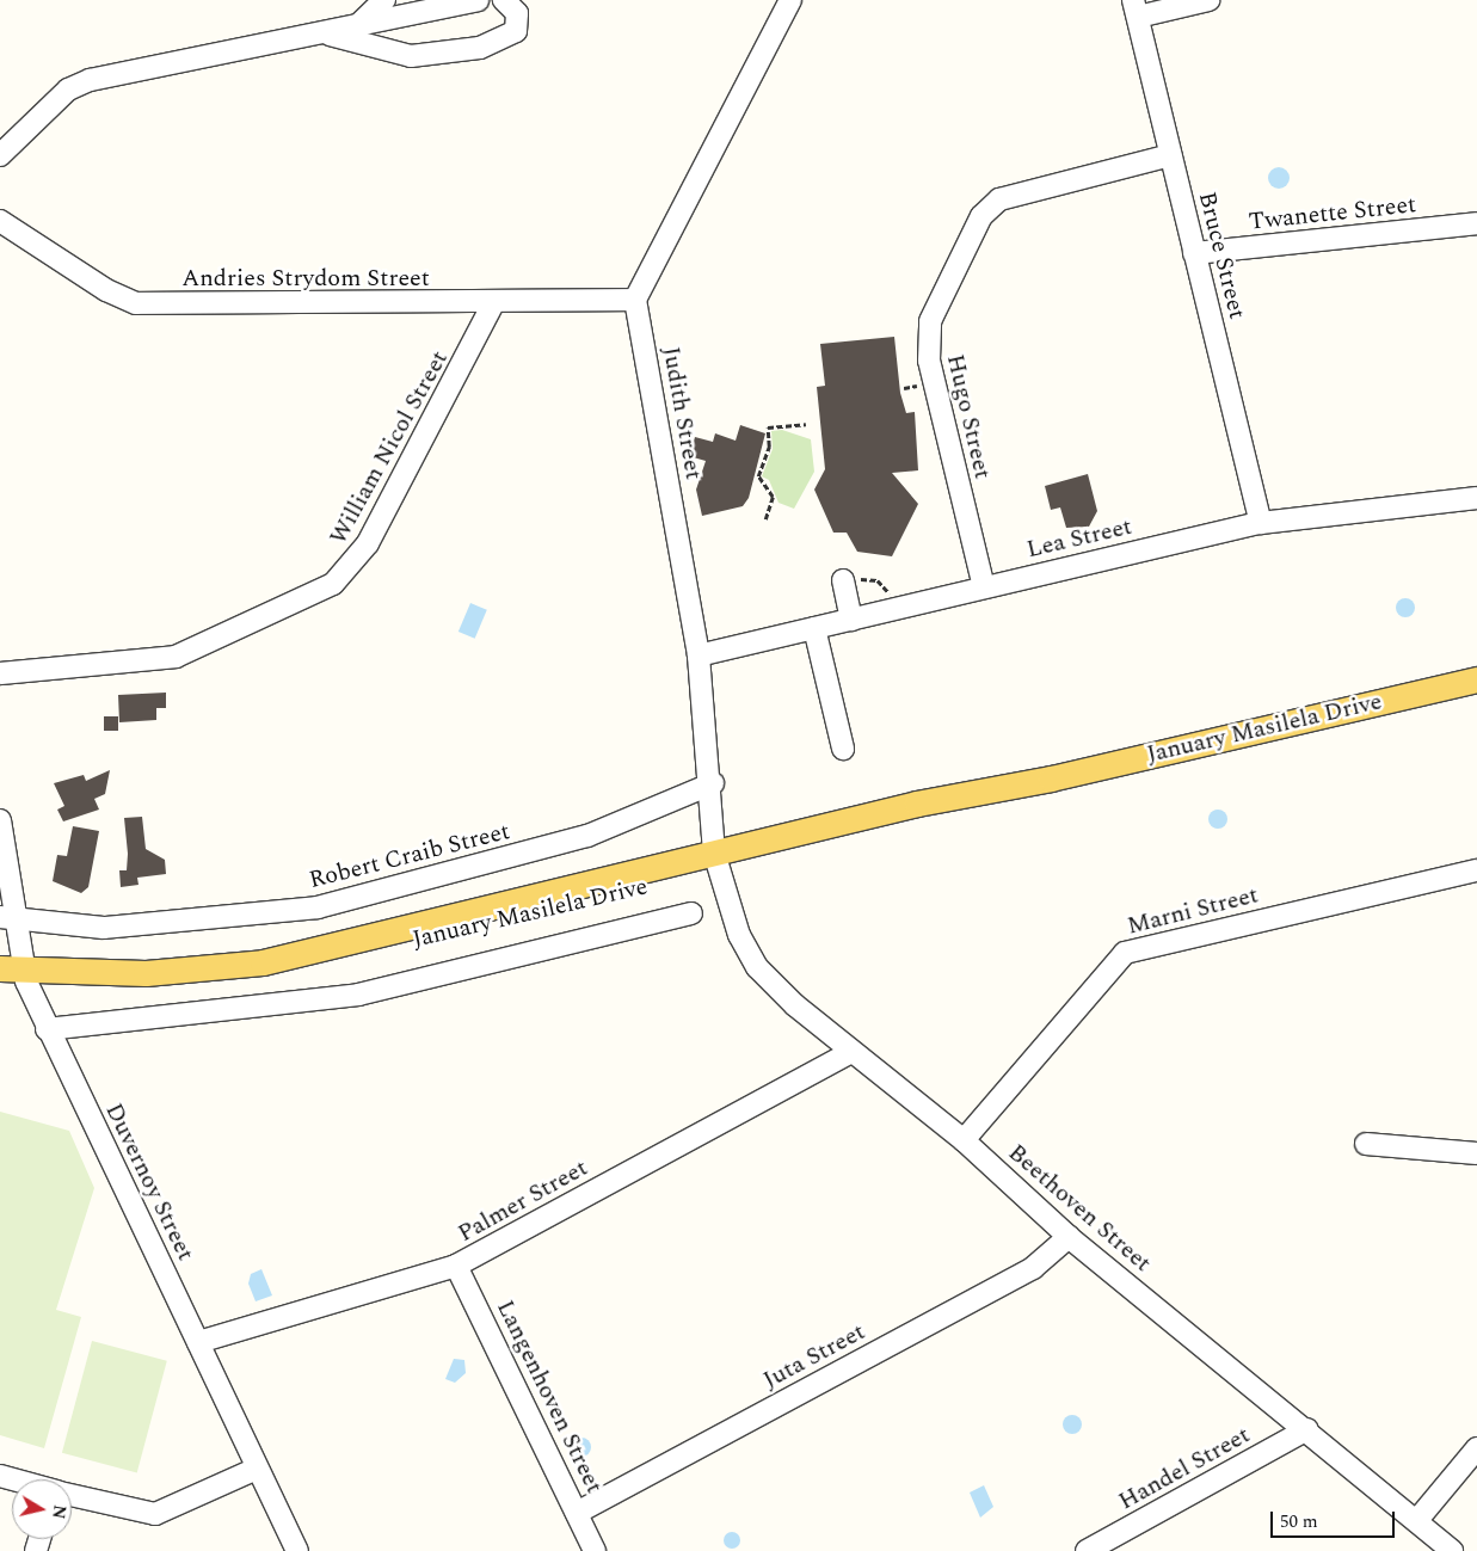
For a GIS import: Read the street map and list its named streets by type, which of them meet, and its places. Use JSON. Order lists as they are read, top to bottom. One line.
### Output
{"streets":{"main road":["January Masilela Drive"],"street":["Twanette Street","Bruce Street","Andries Strydom Street","Judith Street","Hugo Street","William Nicol Street","Lea Street","Robert Craib Street","Marni Street","Duvernoy Street","Palmer Street","Beethoven Street","Juta Street","Langenhoven Street","Handel Street"]},"crossings":[["Twanette Street","Bruce Street"],["Bruce Street","Hugo Street"],["Bruce Street","Lea Street"],["Andries Strydom Street","Judith Street"],["Andries Strydom Street","William Nicol Street"],["Judith Street","Lea Street"],["Judith Street","January Masilela Drive"],["Judith Street","Robert Craib Street"],["Judith Street","Beethoven Street"],["Hugo Street","Lea Street"],["January Masilela Drive","Duvernoy Street"],["January Masilela Drive","Beethoven Street"],["Robert Craib Street","Duvernoy Street"],["Marni Street","Beethoven Street"],["Duvernoy Street","Palmer Street"],["Palmer Street","Beethoven Street"],["Palmer Street","Langenhoven Street"],["Beethoven Street","Juta Street"],["Beethoven Street","Handel Street"],["Juta Street","Langenhoven Street"]],"scale_bar":"50 m","north":"right"}
